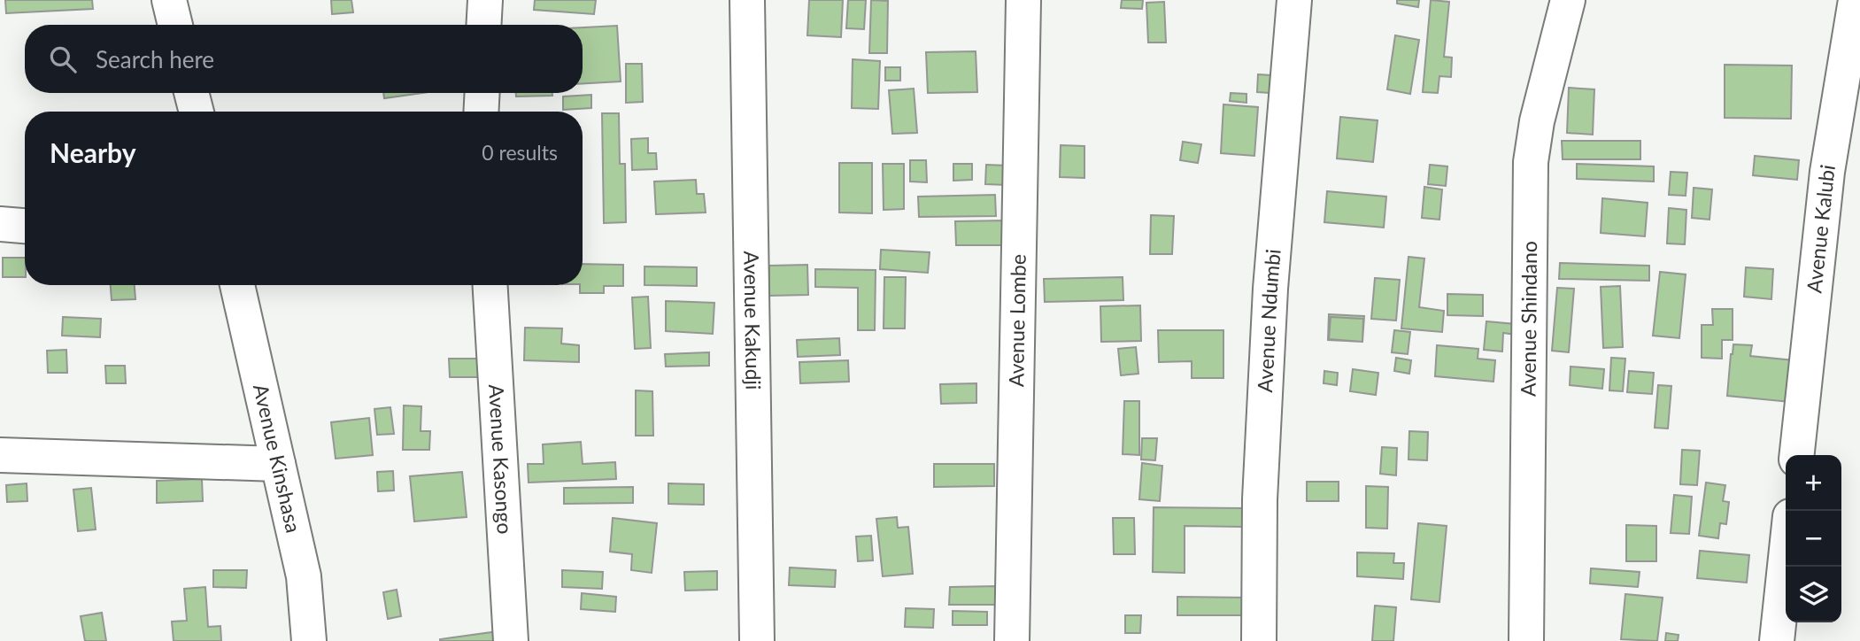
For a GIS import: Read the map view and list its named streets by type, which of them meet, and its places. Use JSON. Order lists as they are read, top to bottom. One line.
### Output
{"streets":{"street":["Avenue Kalubi","Avenue Shindano","Avenue Kakudji","Avenue Lombe","Avenue Ndumbi","Avenue Kinshasa","Avenue Kasongo"]},"page":{"search":"Search here","heading":["Nearby","0 results"],"map_buttons":["+","−"]}}
